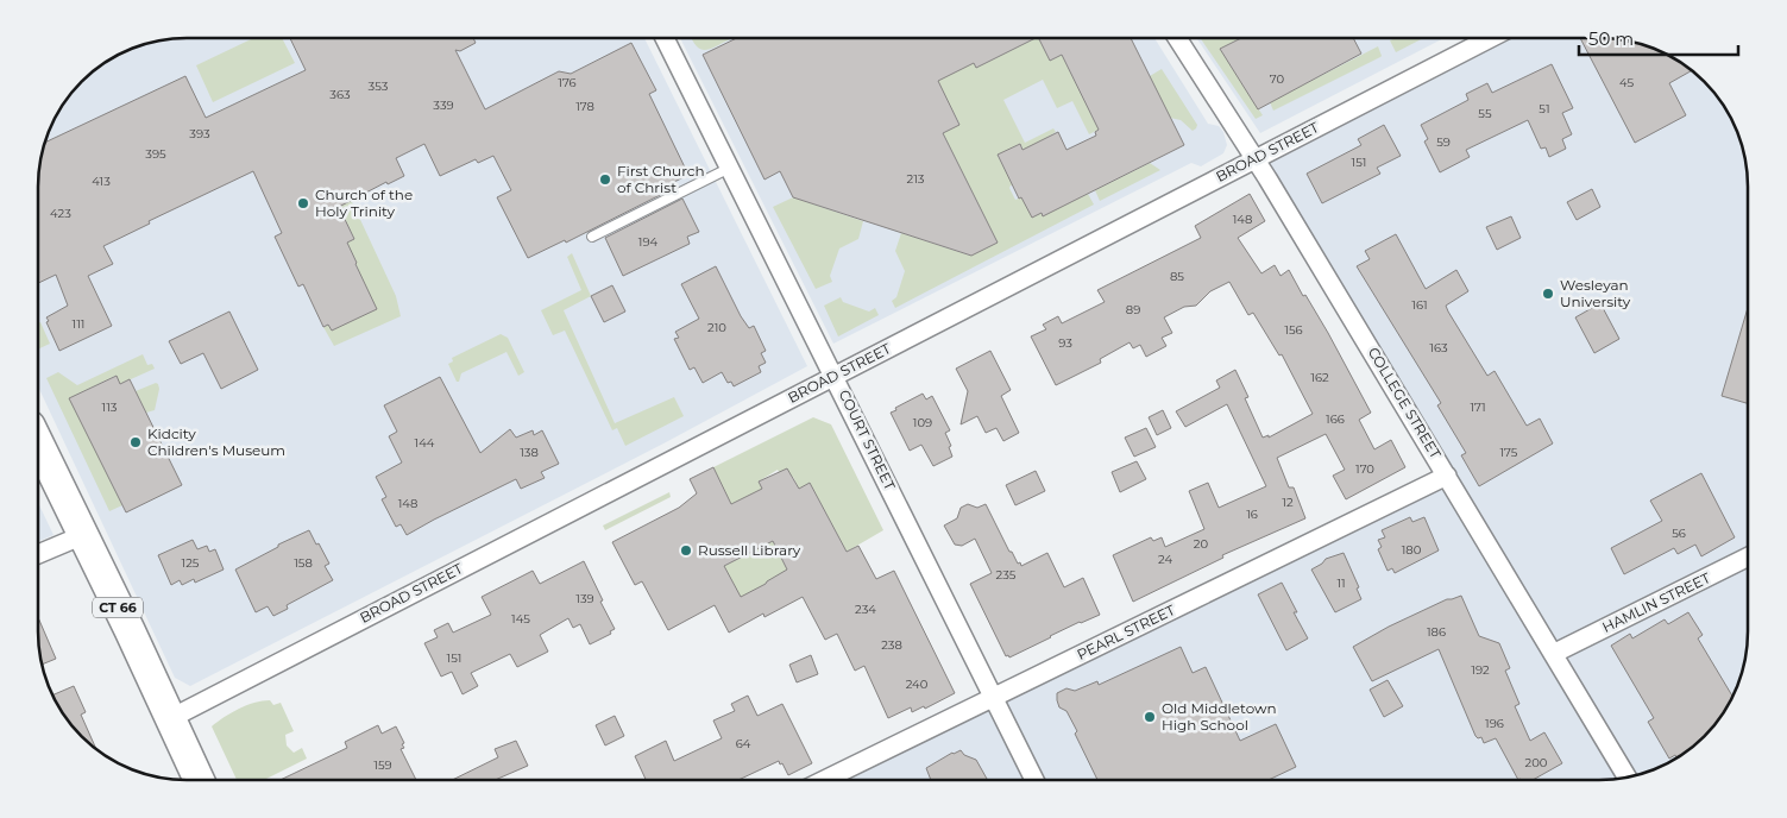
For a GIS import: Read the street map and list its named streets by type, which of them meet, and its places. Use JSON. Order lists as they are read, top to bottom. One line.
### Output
{"streets":{"highway":["CT 66"],"street":["BROAD STREET","COLLEGE STREET","COURT STREET","HAMLIN STREET","PEARL STREET"]},"crossings":[["BROAD STREET","COLLEGE STREET"],["BROAD STREET","COURT STREET"],["BROAD STREET","CT 66"],["COLLEGE STREET","HAMLIN STREET"],["COLLEGE STREET","PEARL STREET"],["COURT STREET","PEARL STREET"]],"places":["First Church of Christ","Church of the Holy Trinity","Wesleyan University","Kidcity Children's Museum","Russell Library","Old Middletown High School"],"house_numbers":["70","176","45","353","363","339","178","51","55","393","59","395","151","213","413","423","148","194","85","161","89","111","210","156","93","163","162","113","171","166","109","144","138","175","170","12","148","16","56","20","180","24","125","158","235","11","139","234","145","186","238","151","192","240","196","64","200","159"],"scale_bar":"50 m"}
